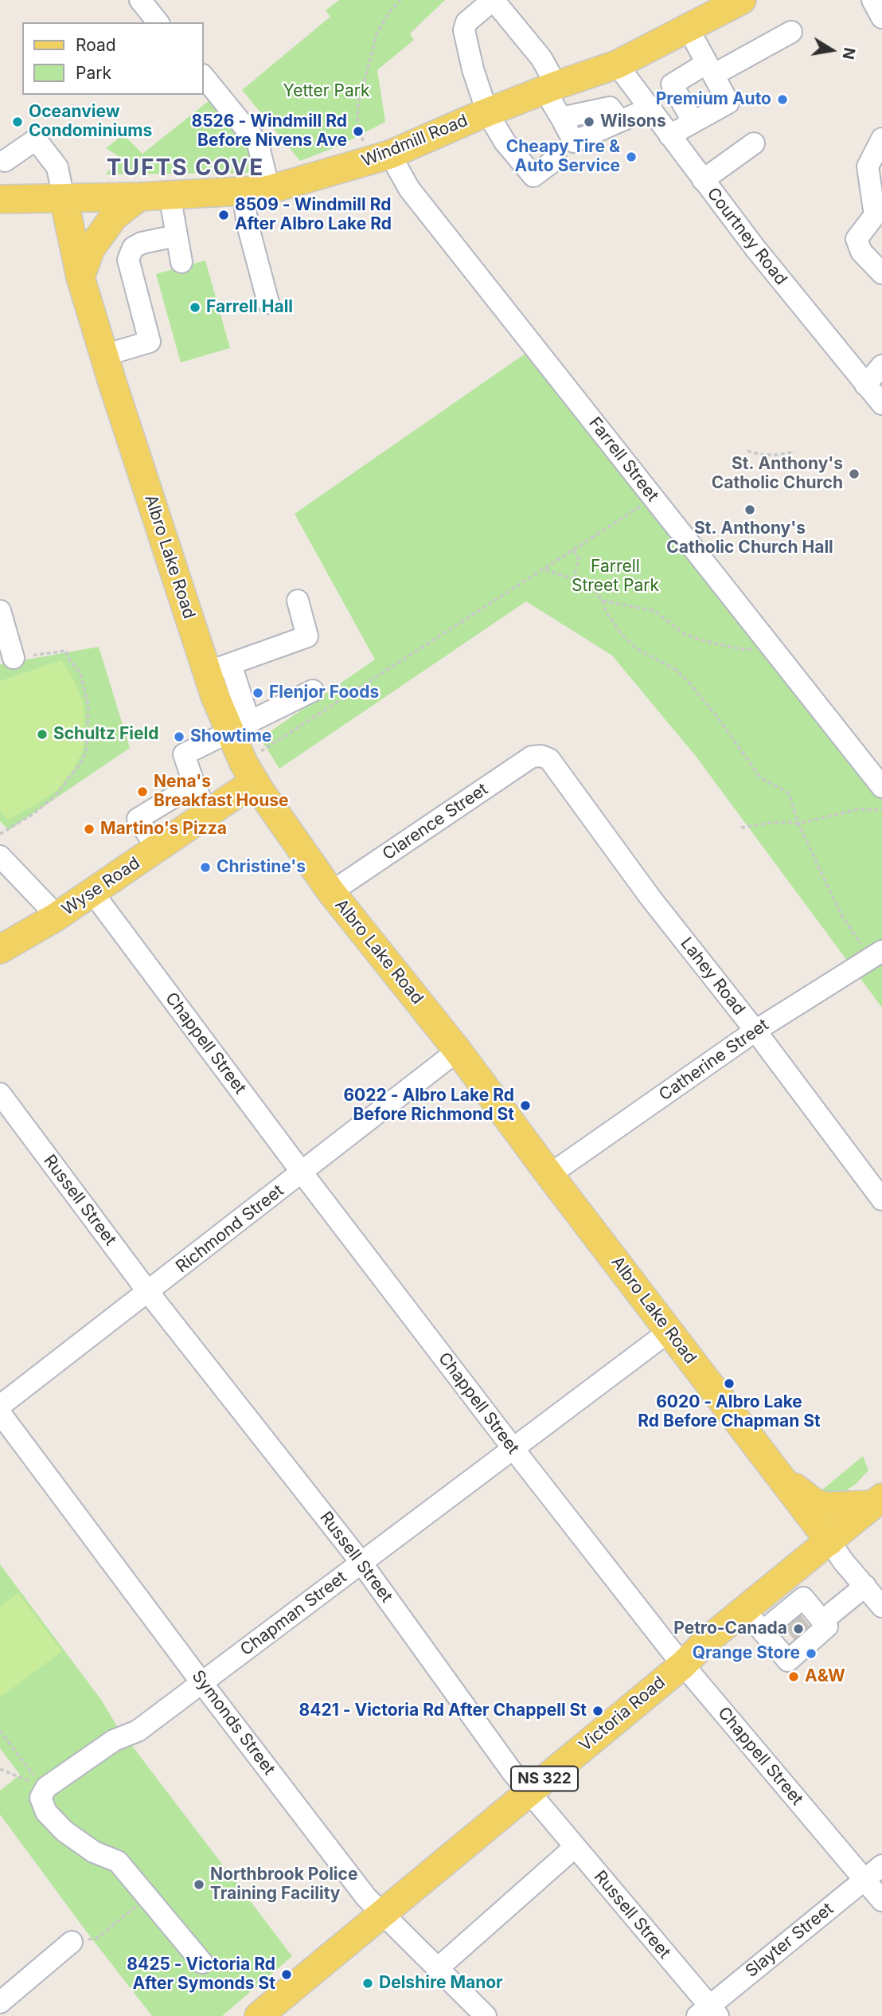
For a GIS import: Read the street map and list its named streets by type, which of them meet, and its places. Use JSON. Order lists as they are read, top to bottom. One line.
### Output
{"streets":{"main road":["Windmill Road","Albro Lake Road","Wyse Road","Victoria Road","NS 322"],"street":["Courtney Road","Farrell Street","Clarence Street","Lahey Road","Chappell Street","Catherine Street","Russell Street","Richmond Street","Chapman Street","Symonds Street","Slayter Street"]},"crossings":[["Windmill Road","Courtney Road"],["Windmill Road","Farrell Street"],["Windmill Road","Albro Lake Road"],["Albro Lake Road","Clarence Street"],["Albro Lake Road","Wyse Road"],["Albro Lake Road","Catherine Street"],["Albro Lake Road","Richmond Street"],["Albro Lake Road","Chapman Street"],["Albro Lake Road","Victoria Road"],["Clarence Street","Lahey Road"],["Wyse Road","Chappell Street"],["Lahey Road","Catherine Street"],["Chappell Street","Richmond Street"],["Chappell Street","Chapman Street"],["Chappell Street","Victoria Road"],["Chappell Street","Slayter Street"],["Russell Street","Richmond Street"],["Russell Street","Chapman Street"],["Russell Street","Victoria Road"],["Russell Street","Slayter Street"],["Chapman Street","Symonds Street"],["Victoria Road","Symonds Street"]],"districts":["TUFTS COVE"],"parks":["Yetter Park","Farrell Street Park"],"places":["Premium Auto","Oceanview Condominiums","Wilsons","8526 - Windmill Rd Before Nivens Ave","Cheapy Tire & Auto Service","8509 - Windmill Rd After Albro Lake Rd","Farrell Hall","St. Anthony's Catholic Church","St. Anthony's Catholic Church Hall","Flenjor Foods","Schultz Field","Showtime","Nena's Breakfast House","Martino's Pizza","Christine's","6022 - Albro Lake Rd Before Richmond St","6020 - Albro Lake Rd Before Chapman St","Petro-Canada","Qrange Store","A&W","8421 - Victoria Rd After Chappell St","Northbrook Police Training Facility","8425 - Victoria Rd After Symonds St","Delshire Manor"],"legend":["Road","Park"],"north":"right"}
